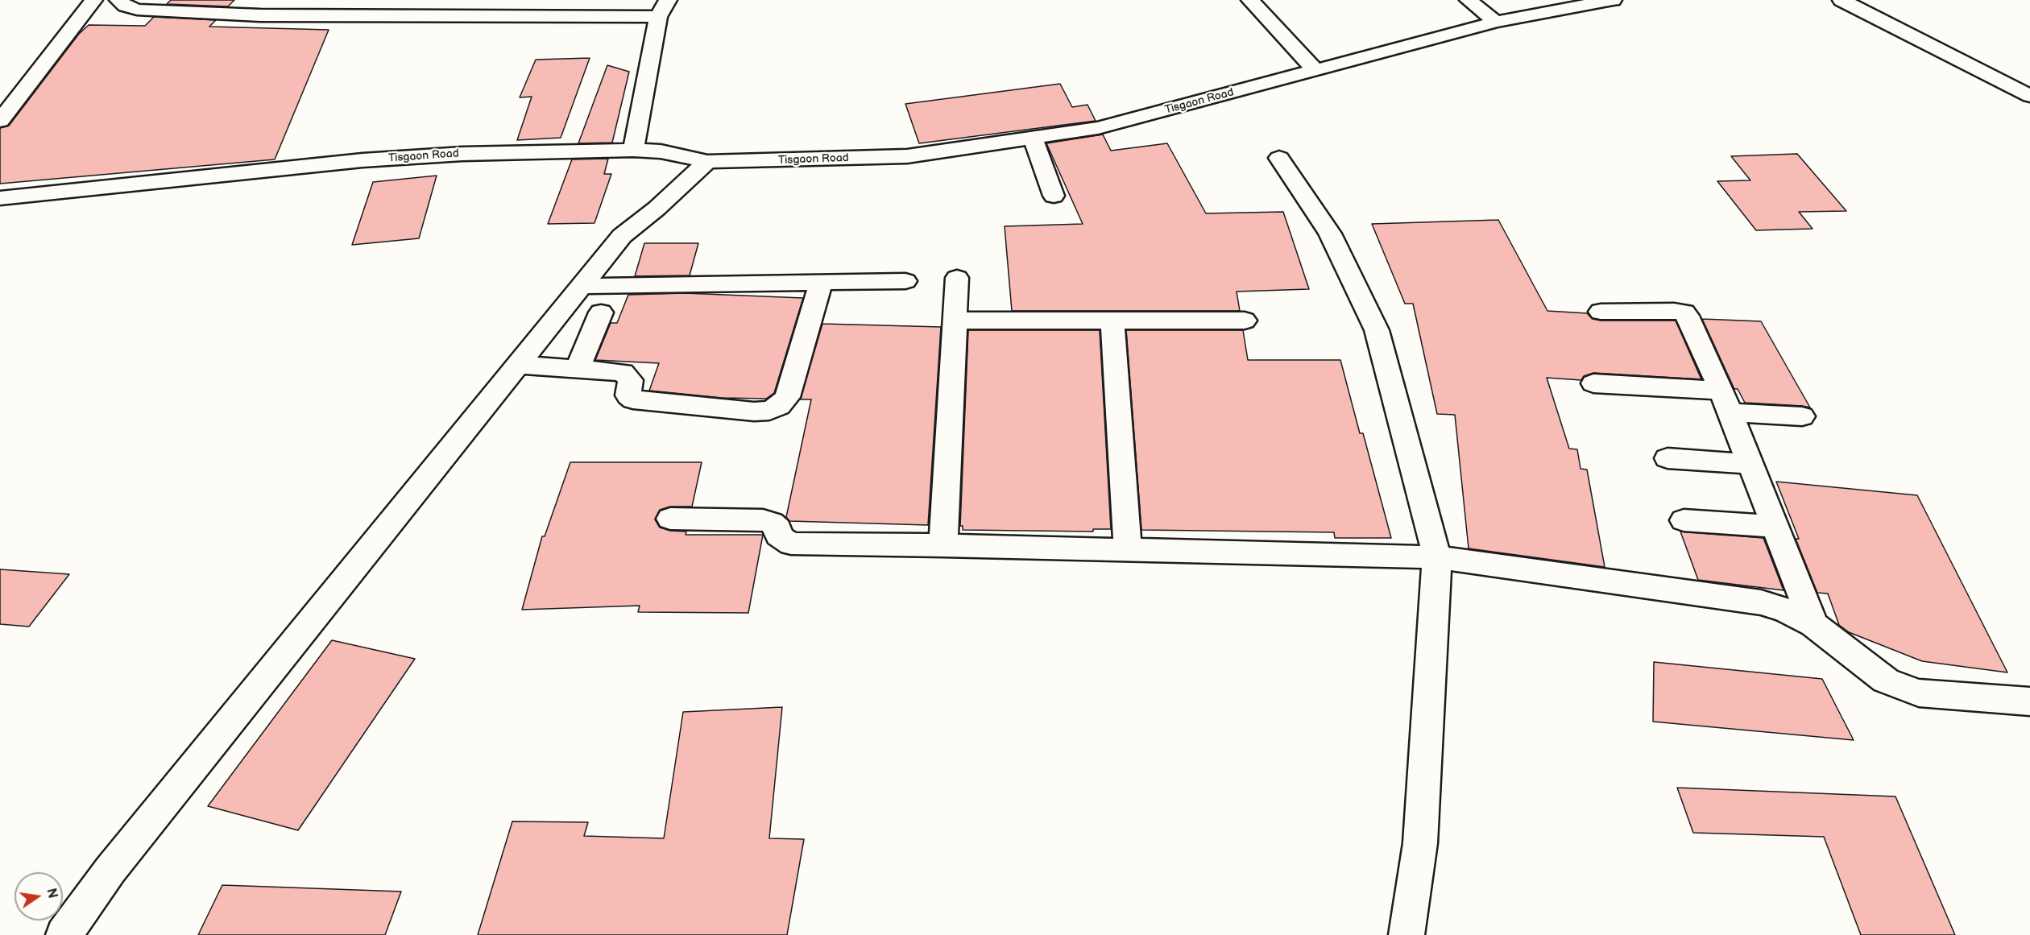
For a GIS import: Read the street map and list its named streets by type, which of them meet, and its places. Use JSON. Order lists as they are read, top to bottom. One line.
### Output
{"streets":{"street":["Tisgaon Road"]},"north":"right"}
